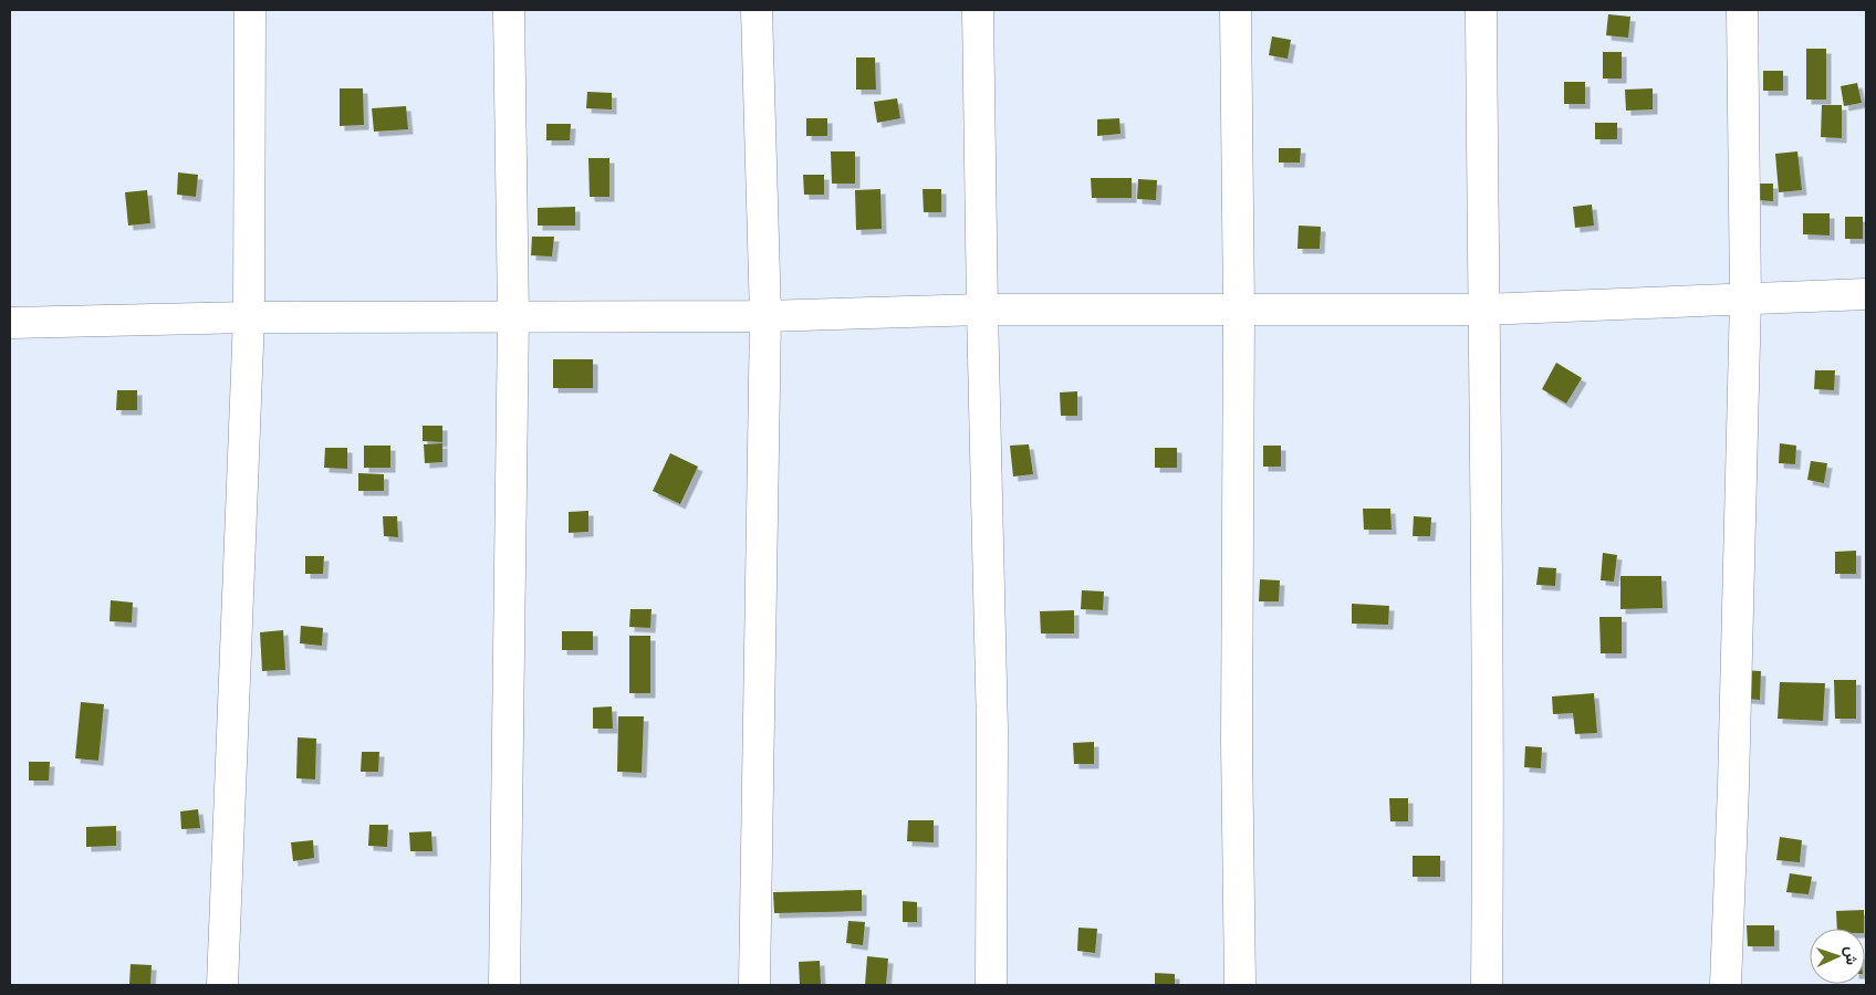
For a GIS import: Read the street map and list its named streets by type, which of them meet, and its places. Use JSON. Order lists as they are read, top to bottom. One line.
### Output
{"north":"right"}
